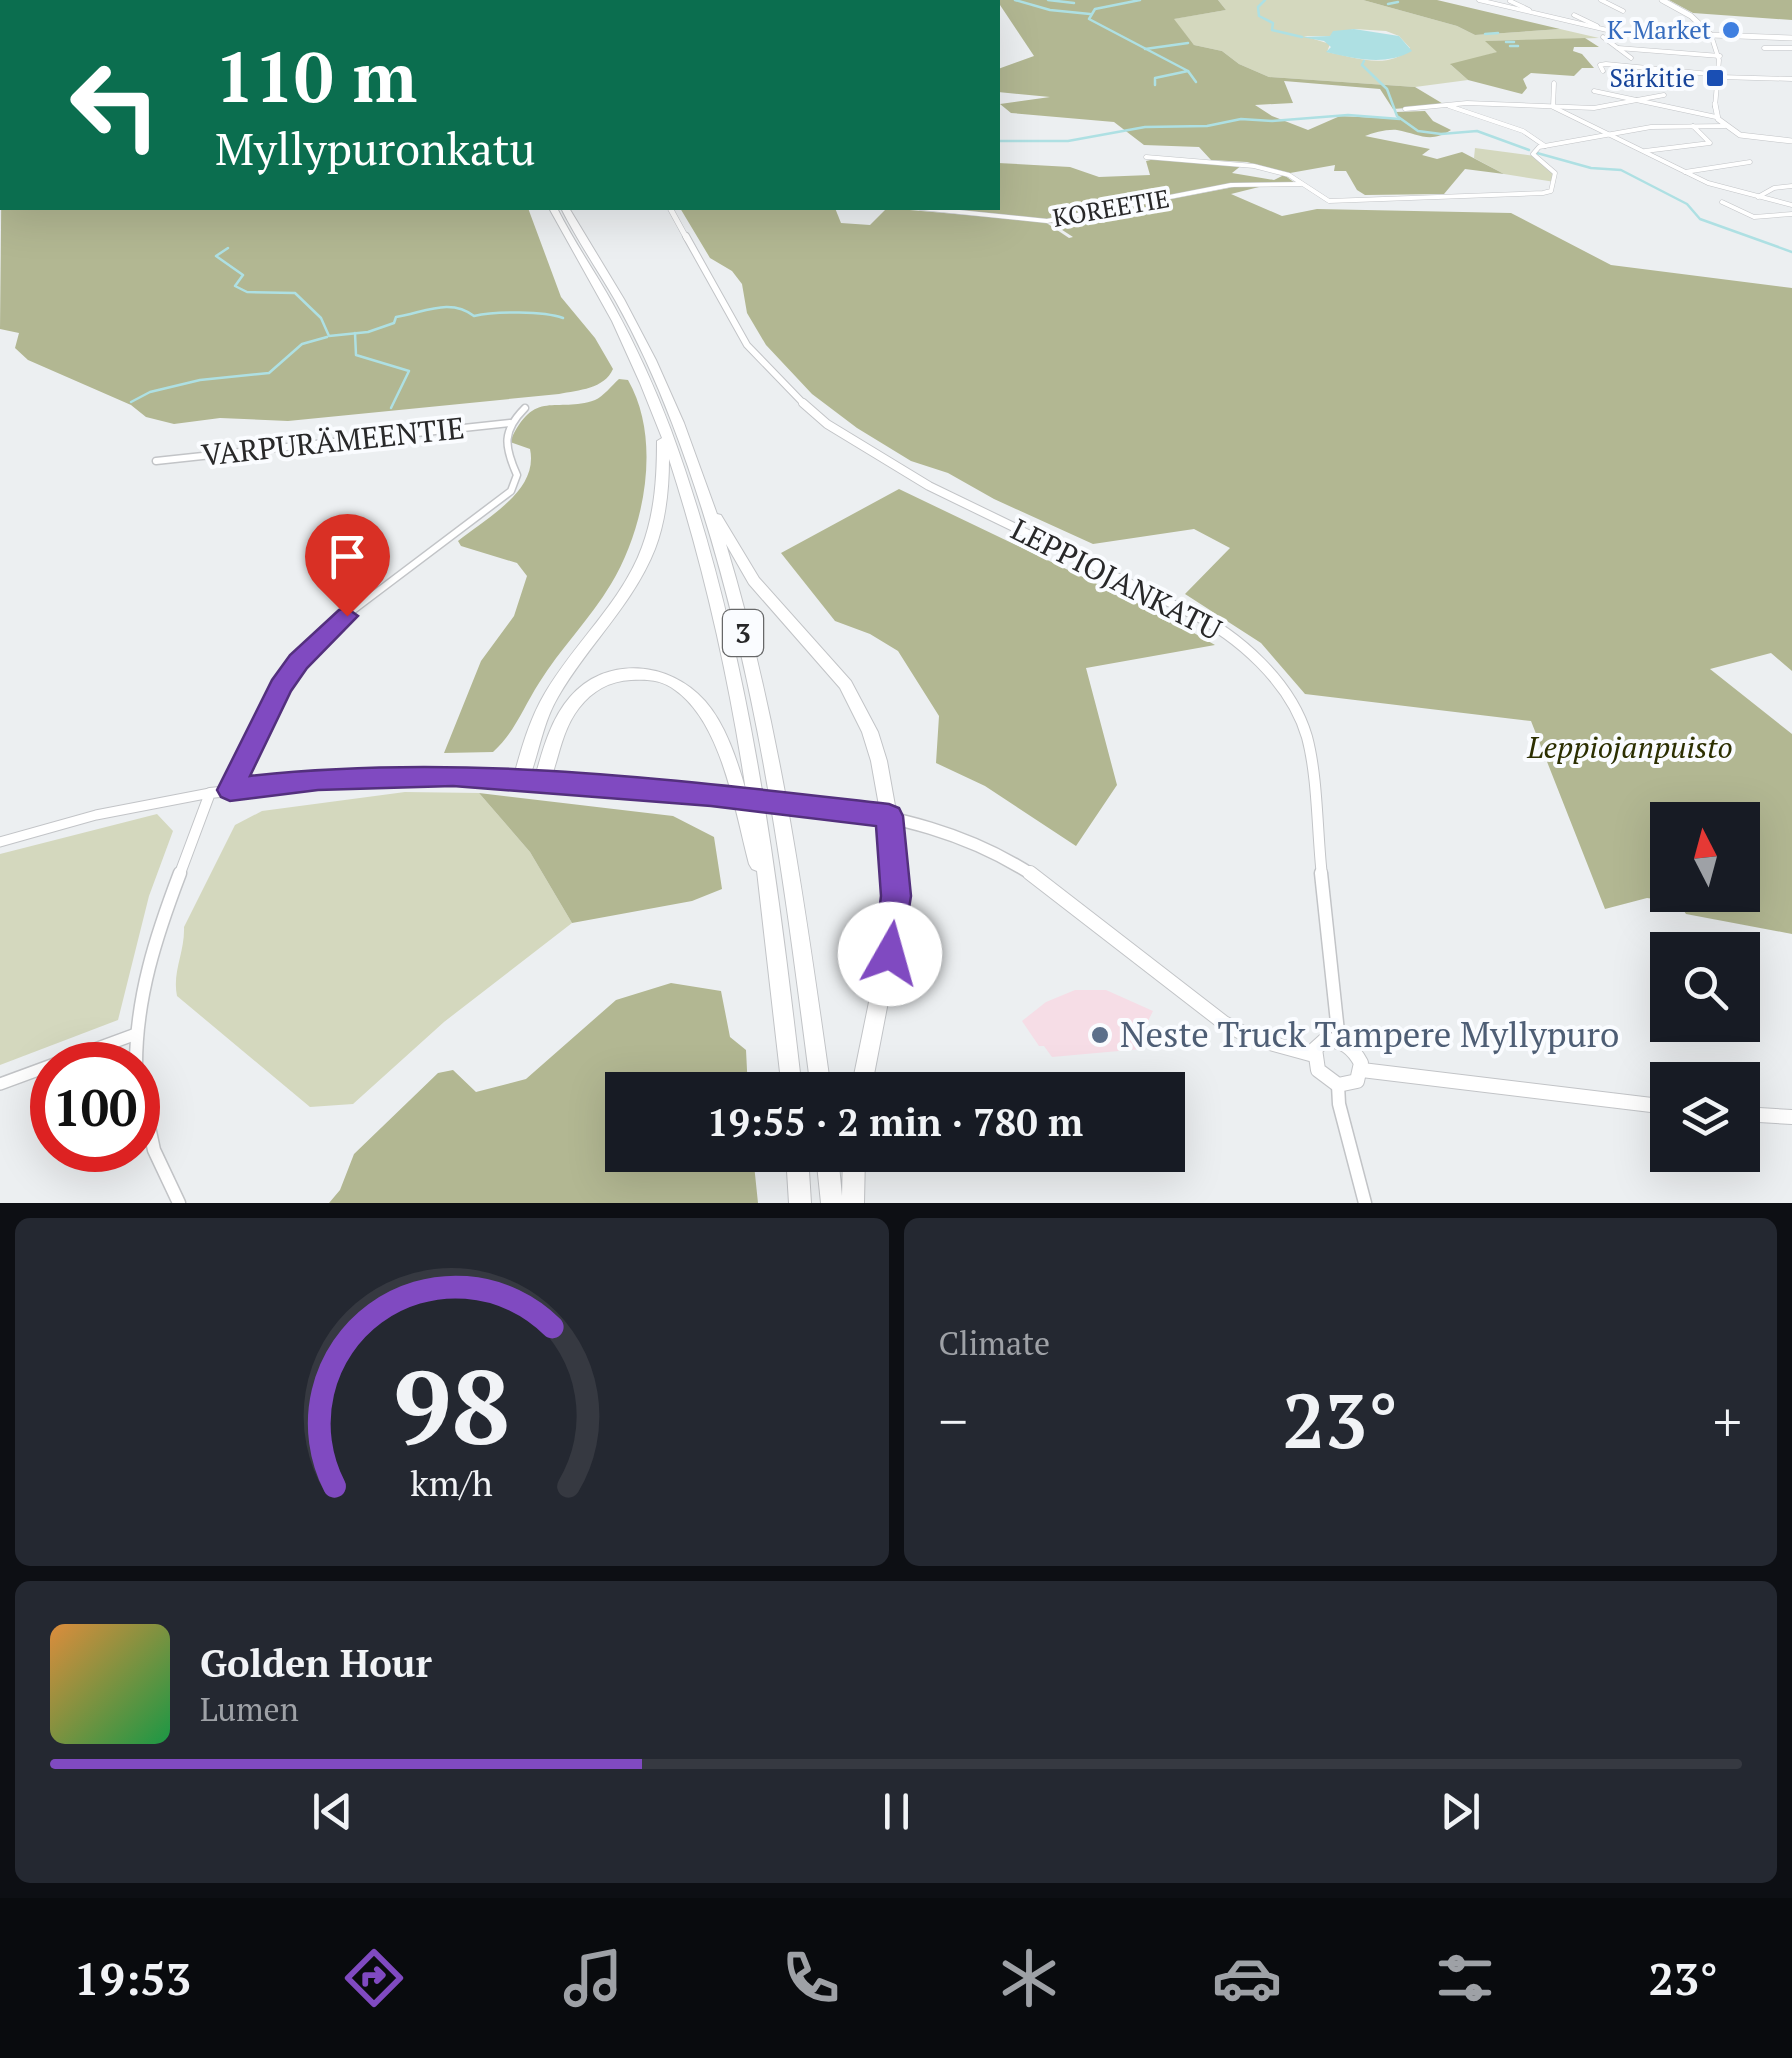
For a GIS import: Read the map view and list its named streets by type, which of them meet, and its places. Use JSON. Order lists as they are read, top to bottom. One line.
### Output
{"streets":{"highway":["3"],"street":["KOREETIE","VARPURÄMEENTIE","LEPPIOJANKATU"]},"parks":["Leppiojanpuisto"],"places":{"other":["K-Market","Neste Truck Tampere Myllypuro"],"transit":["Särkitie"]},"north":"top","page":{"turn":["110 m","Myllypuronkatu"],"limit":"100","trip":"19:55 · 2 min · 780 m","tile":"Climate","heat":["−","23°","+"],"song":["Golden Hour","Lumen"],"tabs":["19:53","23°"],"gauge":["98","km/h"]}}
